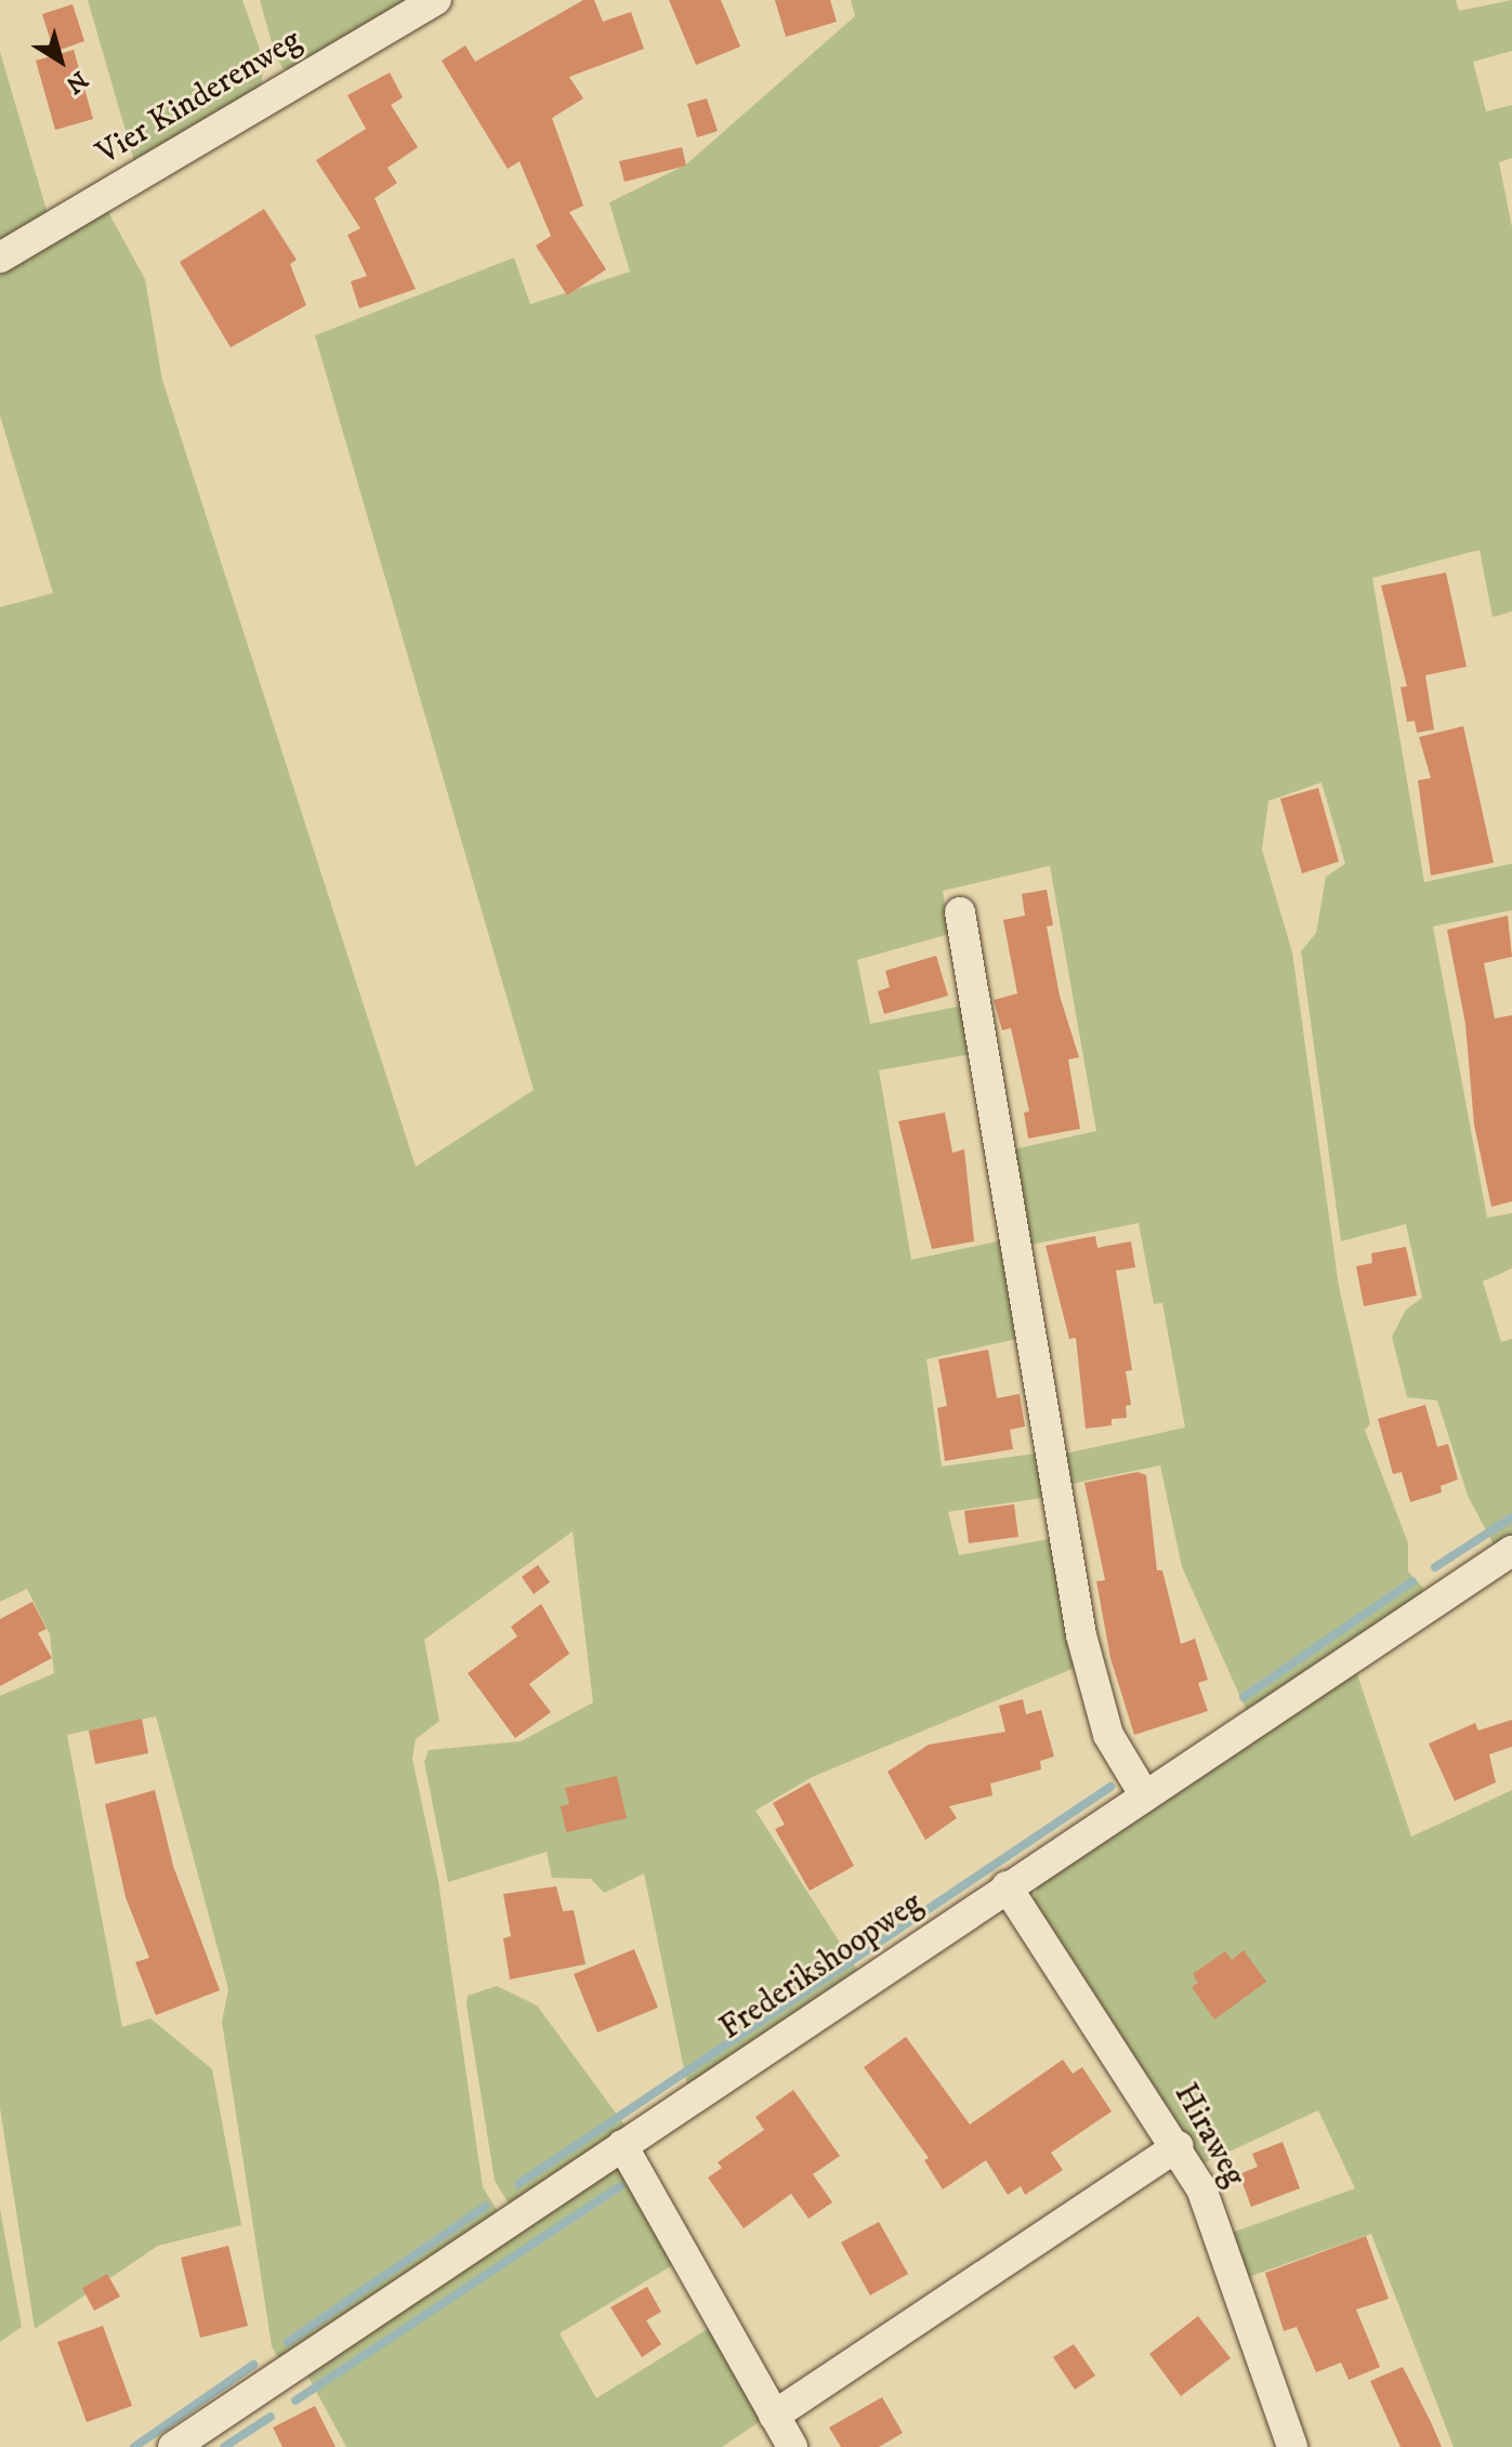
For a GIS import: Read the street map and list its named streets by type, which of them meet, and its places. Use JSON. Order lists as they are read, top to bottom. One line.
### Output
{"streets":{"street":["Vier Kinderenweg","Frederikshoopweg","Hiraweg"]},"crossings":[["Frederikshoopweg","Hiraweg"]],"north":"bottom right"}
